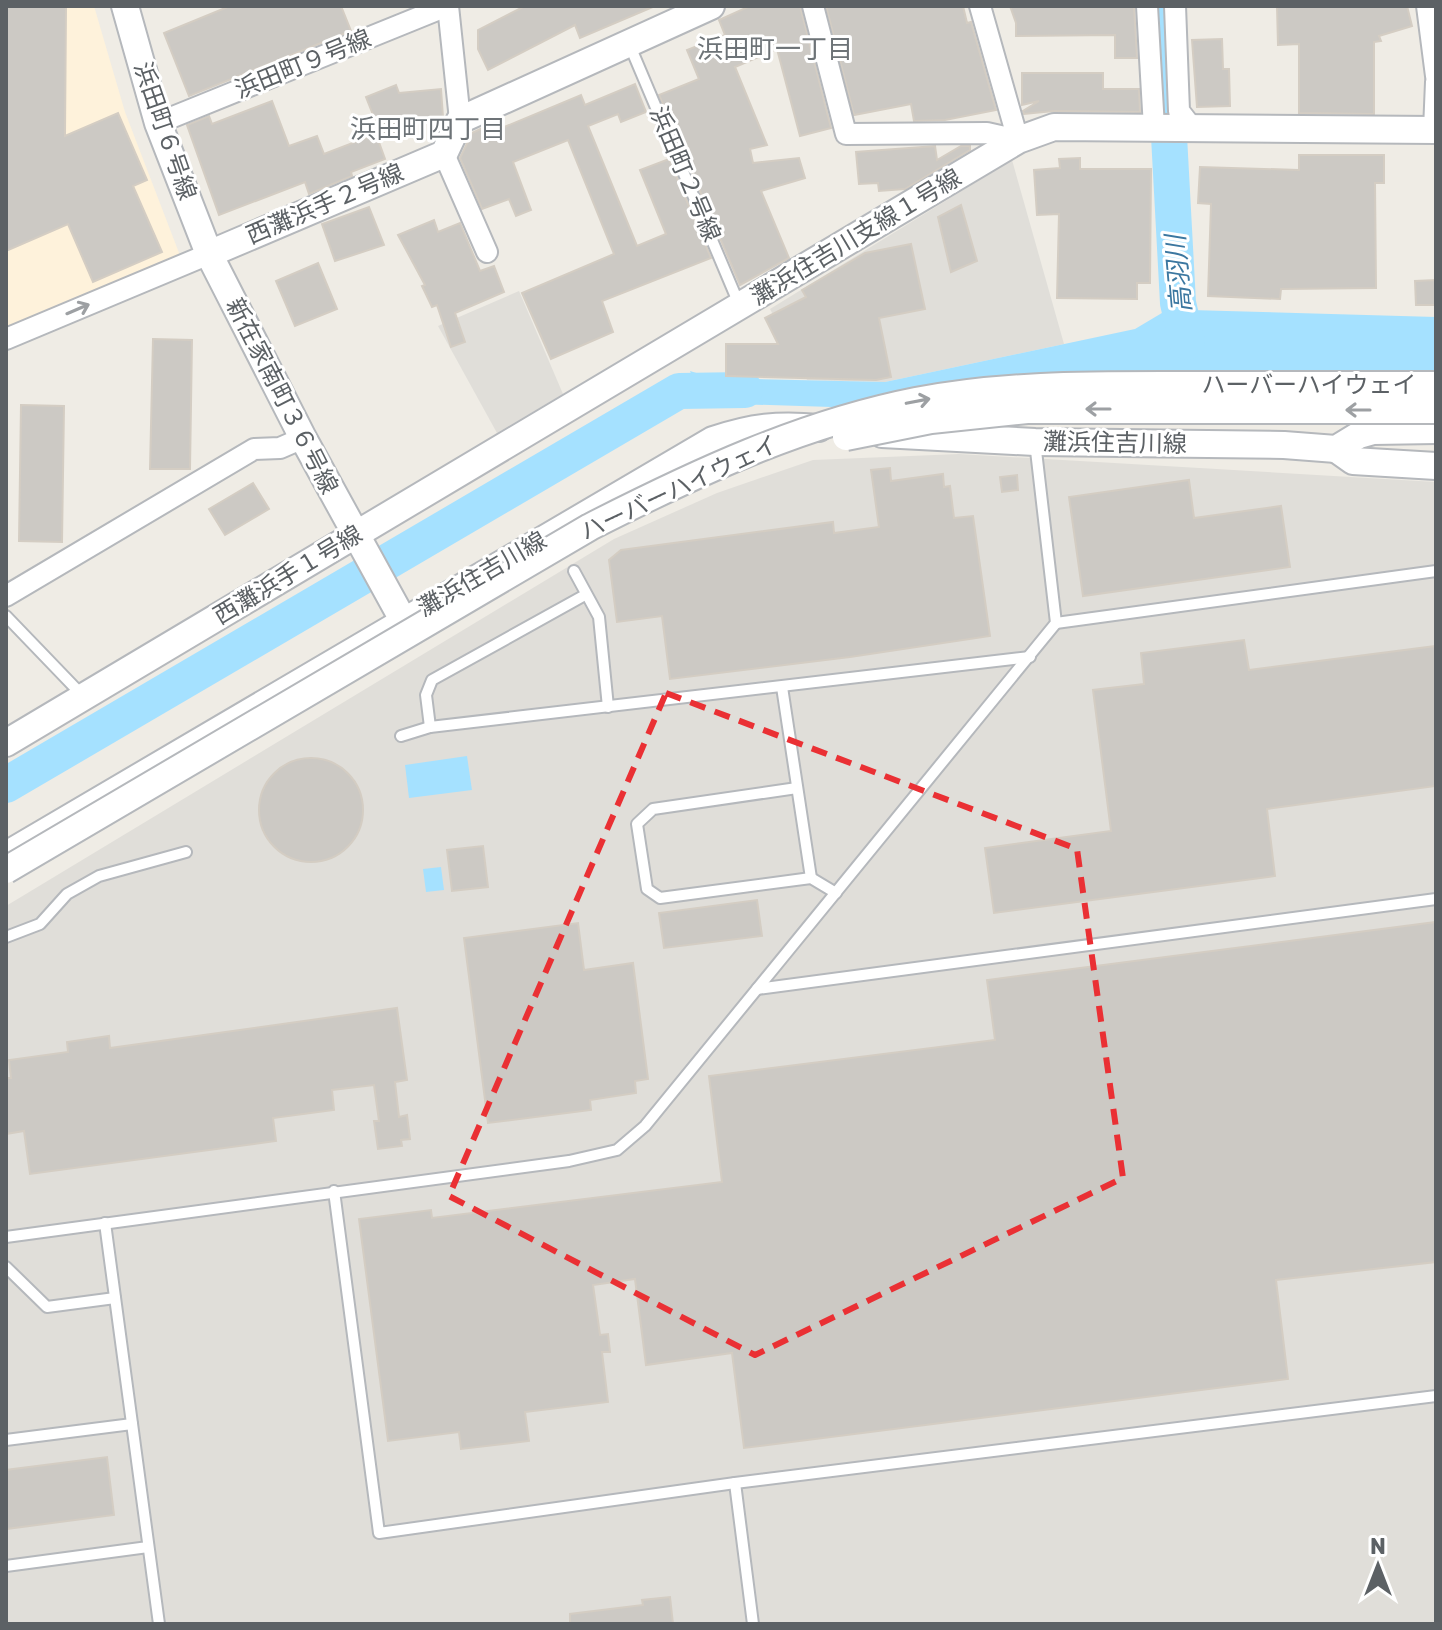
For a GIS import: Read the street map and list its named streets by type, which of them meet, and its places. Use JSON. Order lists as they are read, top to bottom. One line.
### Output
{"streets":{"street":["浜田町９号線","浜田町６号線","西灘浜手２号線","灘浜住吉川支線１号線","ハーバーハイウェイ","新在家南町３６号線","灘浜住吉川線","西灘浜手１号線"],"lane":["浜田町２号線"]},"crossings":[["浜田町９号線","浜田町６号線"],["浜田町６号線","西灘浜手２号線"],["浜田町６号線","新在家南町３６号線"],["浜田町２号線","灘浜住吉川支線１号線"],["西灘浜手２号線","新在家南町３６号線"],["灘浜住吉川支線１号線","西灘浜手１号線"],["新在家南町３６号線","灘浜住吉川線"],["新在家南町３６号線","西灘浜手１号線"]],"one_way":["西灘浜手２号線"],"districts":["浜田町一丁目","浜田町四丁目"],"water":["高羽川"],"north":"top"}
